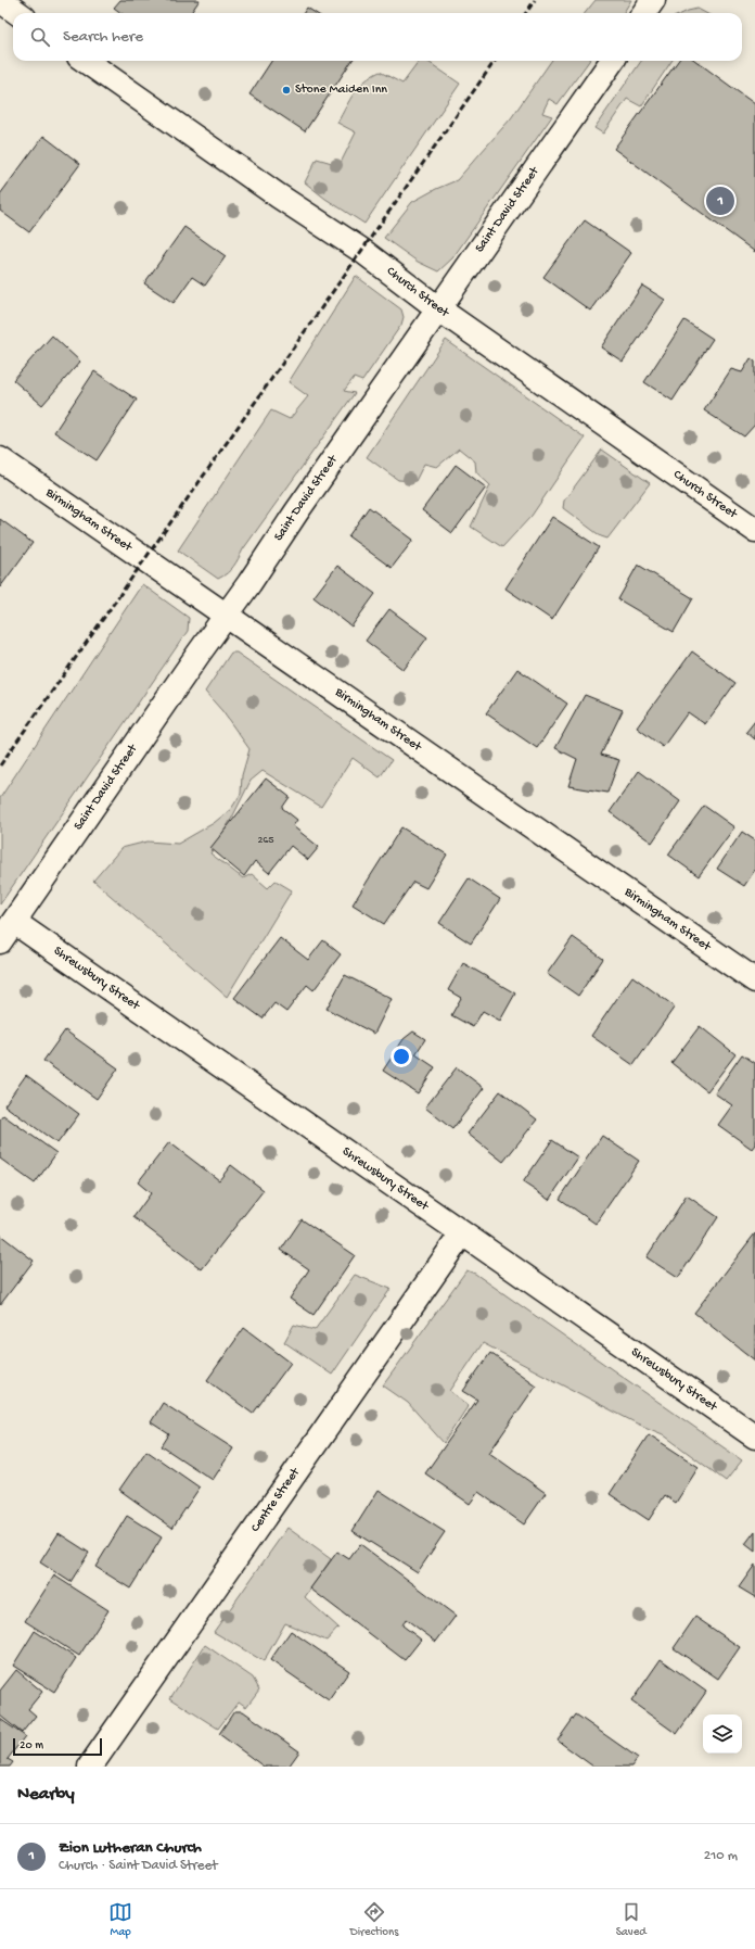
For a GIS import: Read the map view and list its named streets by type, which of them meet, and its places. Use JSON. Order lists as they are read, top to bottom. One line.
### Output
{"streets":{"street":["Saint David Street","Church Street","Birmingham Street","Shrewsbury Street","Centre Street"]},"crossings":[["Saint David Street","Church Street"],["Saint David Street","Birmingham Street"],["Saint David Street","Shrewsbury Street"],["Shrewsbury Street","Centre Street"]],"places":["Stone Maiden Inn"],"house_numbers":["265"],"scale_bar":"20 m","page":{"search":"Search here","pins":"1","scale":"20 m","heading":"Nearby","list":[{"mark":"1","name":"Zion Lutheran Church","note":"Church · Saint David Street","value":"210 m"}],"nav":["Map","Directions","Saved"]}}
